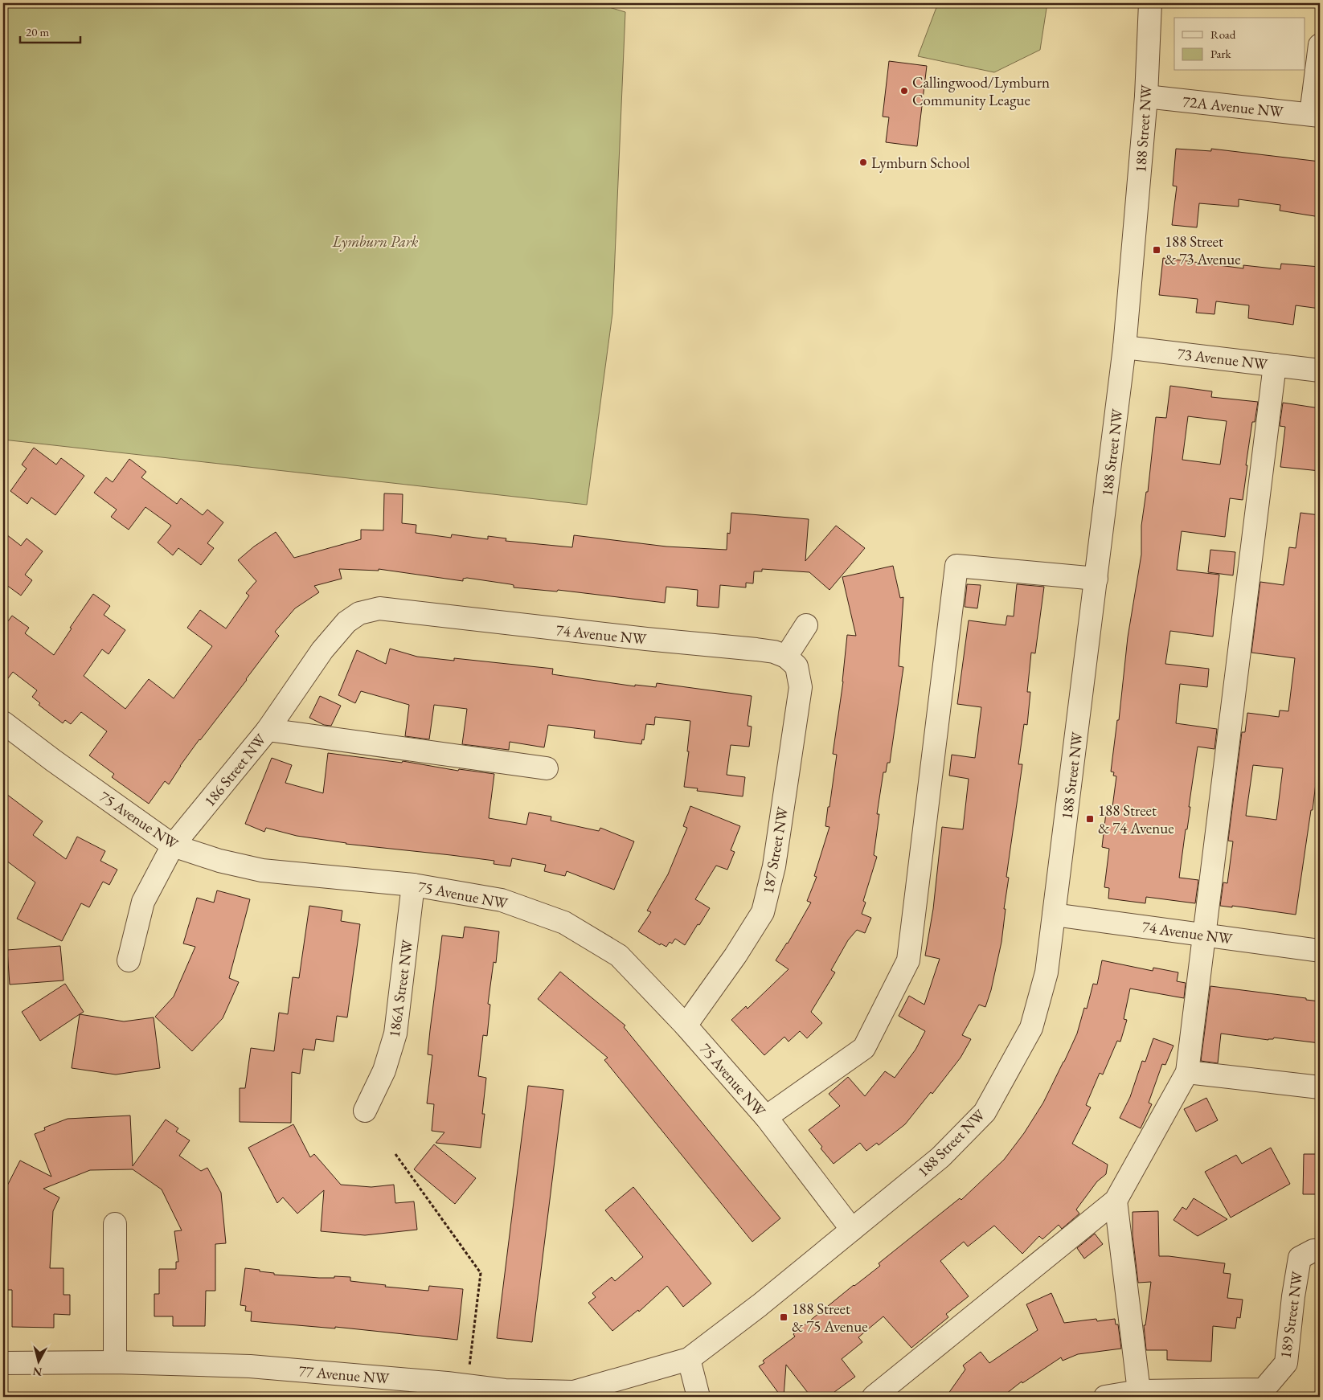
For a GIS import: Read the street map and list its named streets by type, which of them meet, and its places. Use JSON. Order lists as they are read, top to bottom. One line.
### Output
{"streets":{"street":["72A Avenue NW","188 Street NW","73 Avenue NW","74 Avenue NW","186 Street NW","75 Avenue NW","187 Street NW","186A Street NW","189 Street NW","77 Avenue NW"]},"crossings":[["72A Avenue NW","188 Street NW"],["188 Street NW","73 Avenue NW"],["188 Street NW","74 Avenue NW"],["188 Street NW","75 Avenue NW"],["188 Street NW","77 Avenue NW"],["74 Avenue NW","186 Street NW"],["74 Avenue NW","187 Street NW"],["186 Street NW","75 Avenue NW"],["75 Avenue NW","187 Street NW"],["75 Avenue NW","186A Street NW"]],"parks":["Lymburn Park"],"places":{"other":["Callingwood/Lymburn Community League","Lymburn School"],"transit":["188 Street & 73 Avenue","188 Street & 74 Avenue","188 Street & 75 Avenue"]},"legend":["Road","Park"],"scale_bar":"20 m","north":"bottom"}
